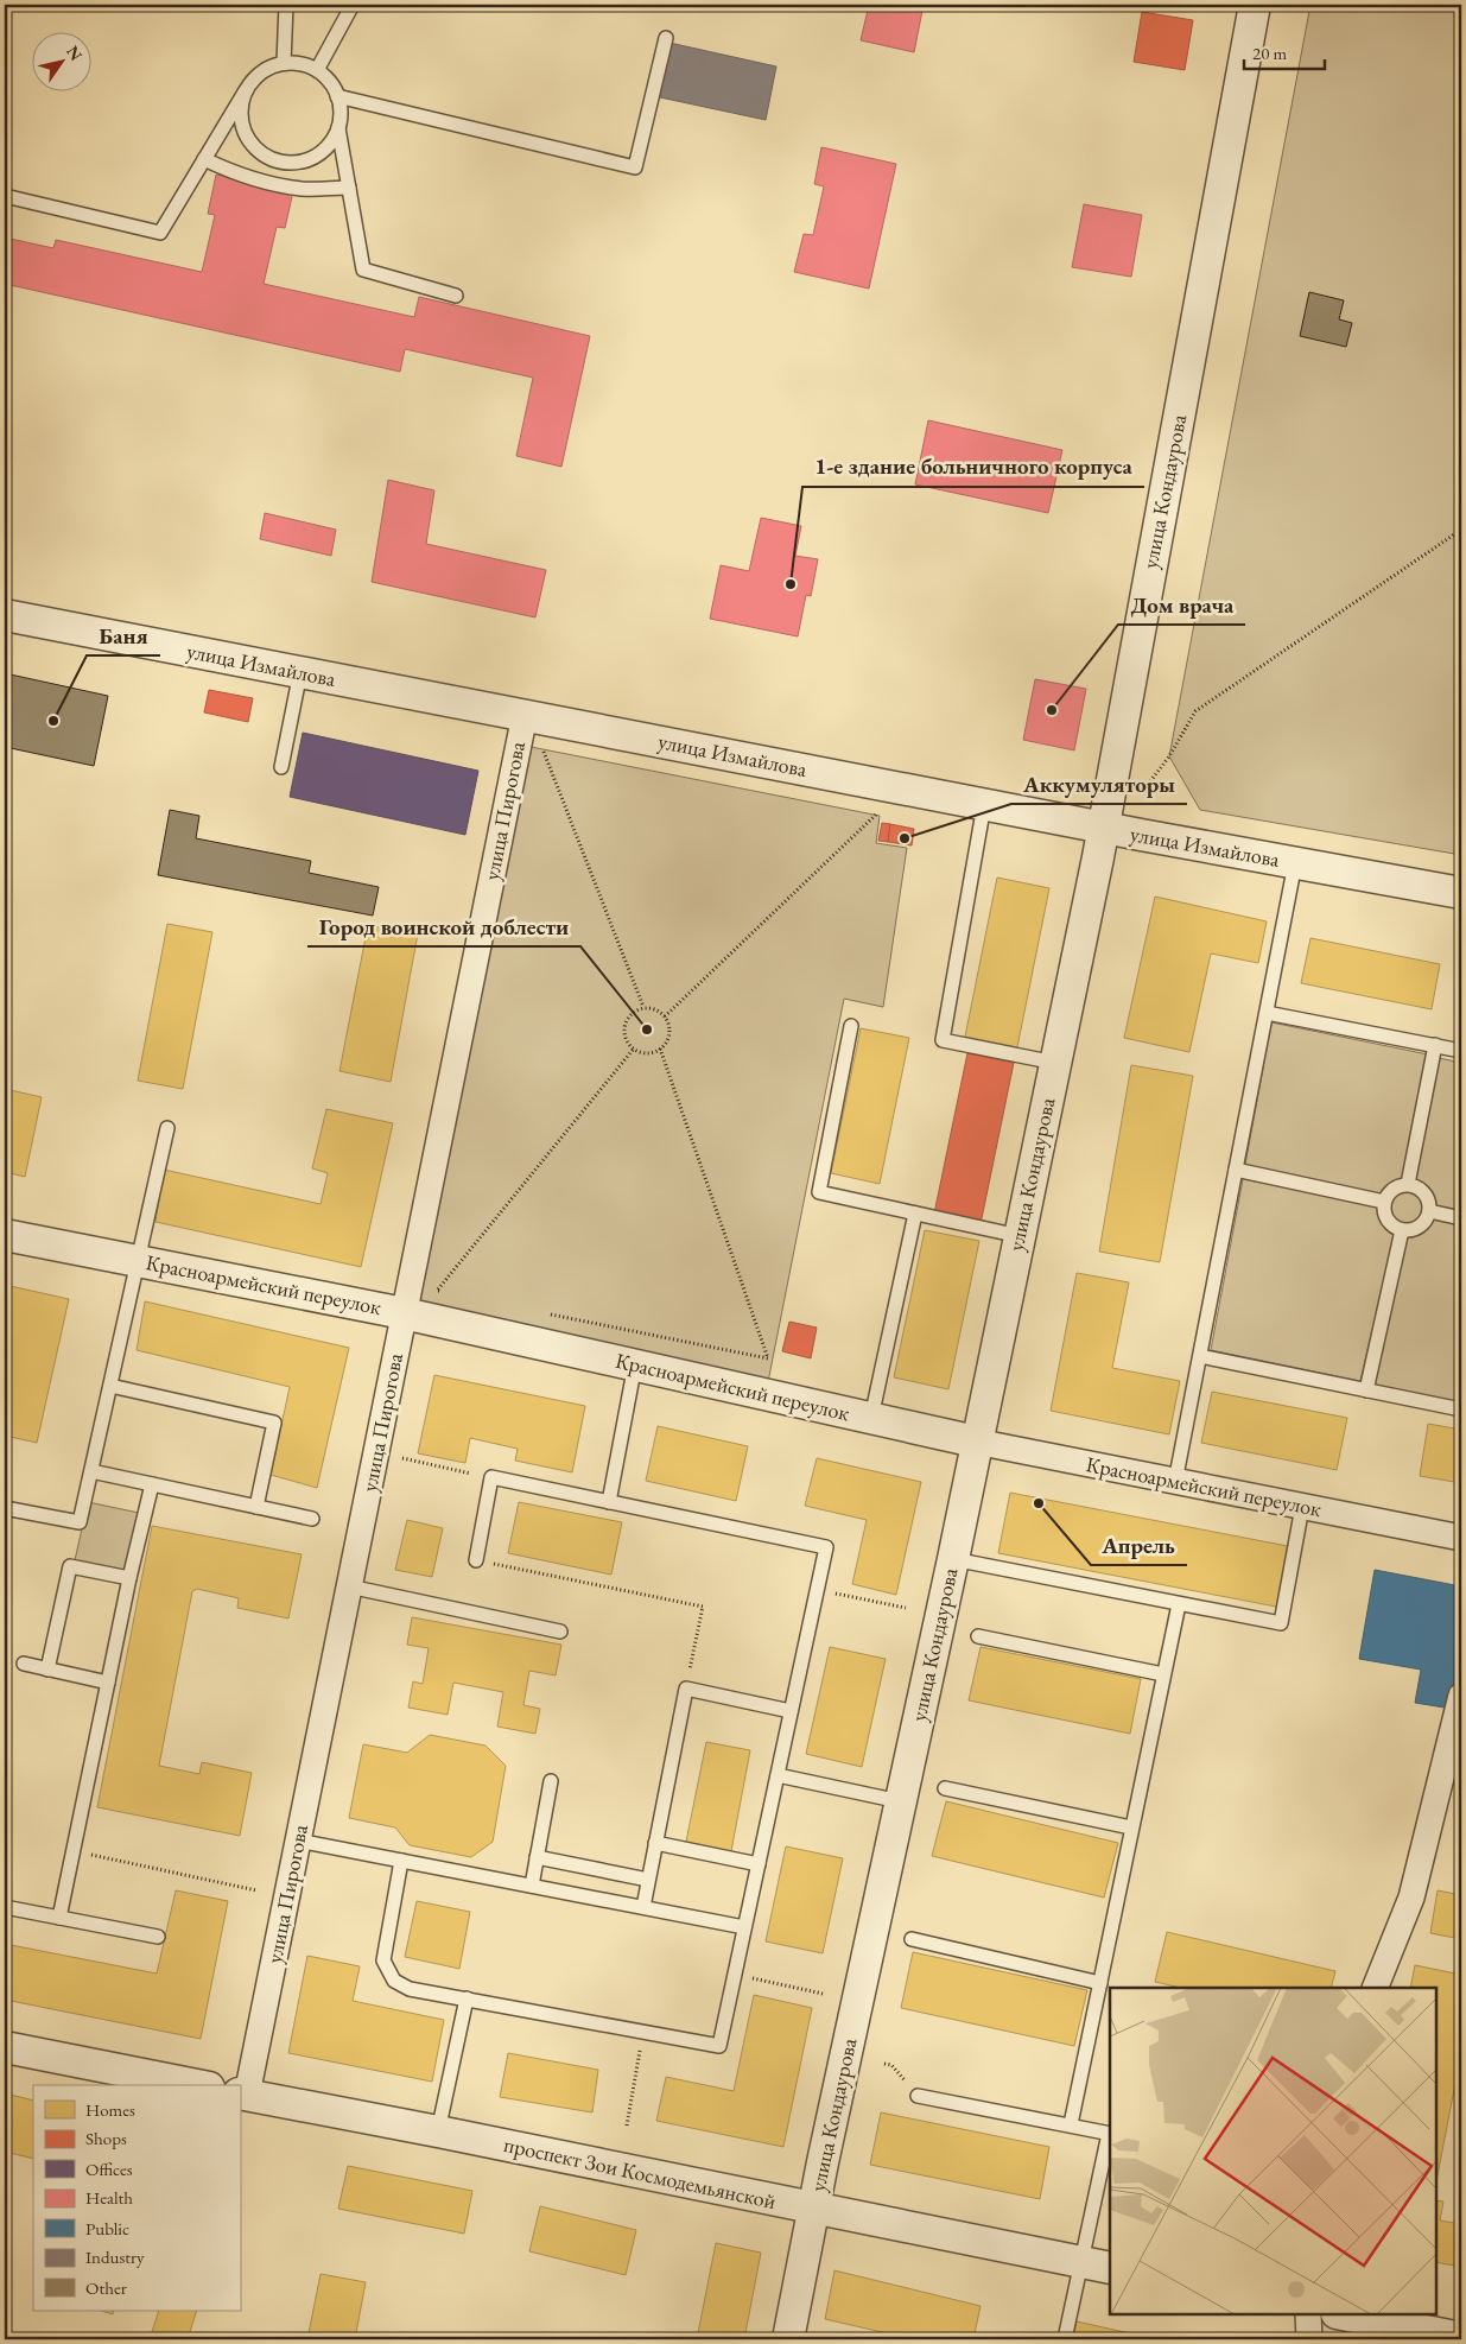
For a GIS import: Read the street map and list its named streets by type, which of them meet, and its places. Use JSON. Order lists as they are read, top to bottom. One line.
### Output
{"streets":{"street":["улица Кондаурова","улица Измайлова","улица Пирогова","Красноармейский переулок","проспект Зои Космодемьянской"]},"crossings":[["улица Кондаурова","улица Измайлова"],["улица Кондаурова","Красноармейский переулок"],["улица Кондаурова","проспект Зои Космодемьянской"],["улица Измайлова","улица Пирогова"],["улица Пирогова","Красноармейский переулок"],["улица Пирогова","проспект Зои Космодемьянской"]],"places":["1-е здание больничного корпуса","Дом врача","Баня","Аккумуляторы","Город воинской доблести","Апрель"],"legend":["Homes","Shops","Offices","Health","Public","Industry","Other"],"scale_bar":"20 m","north":"top right"}
